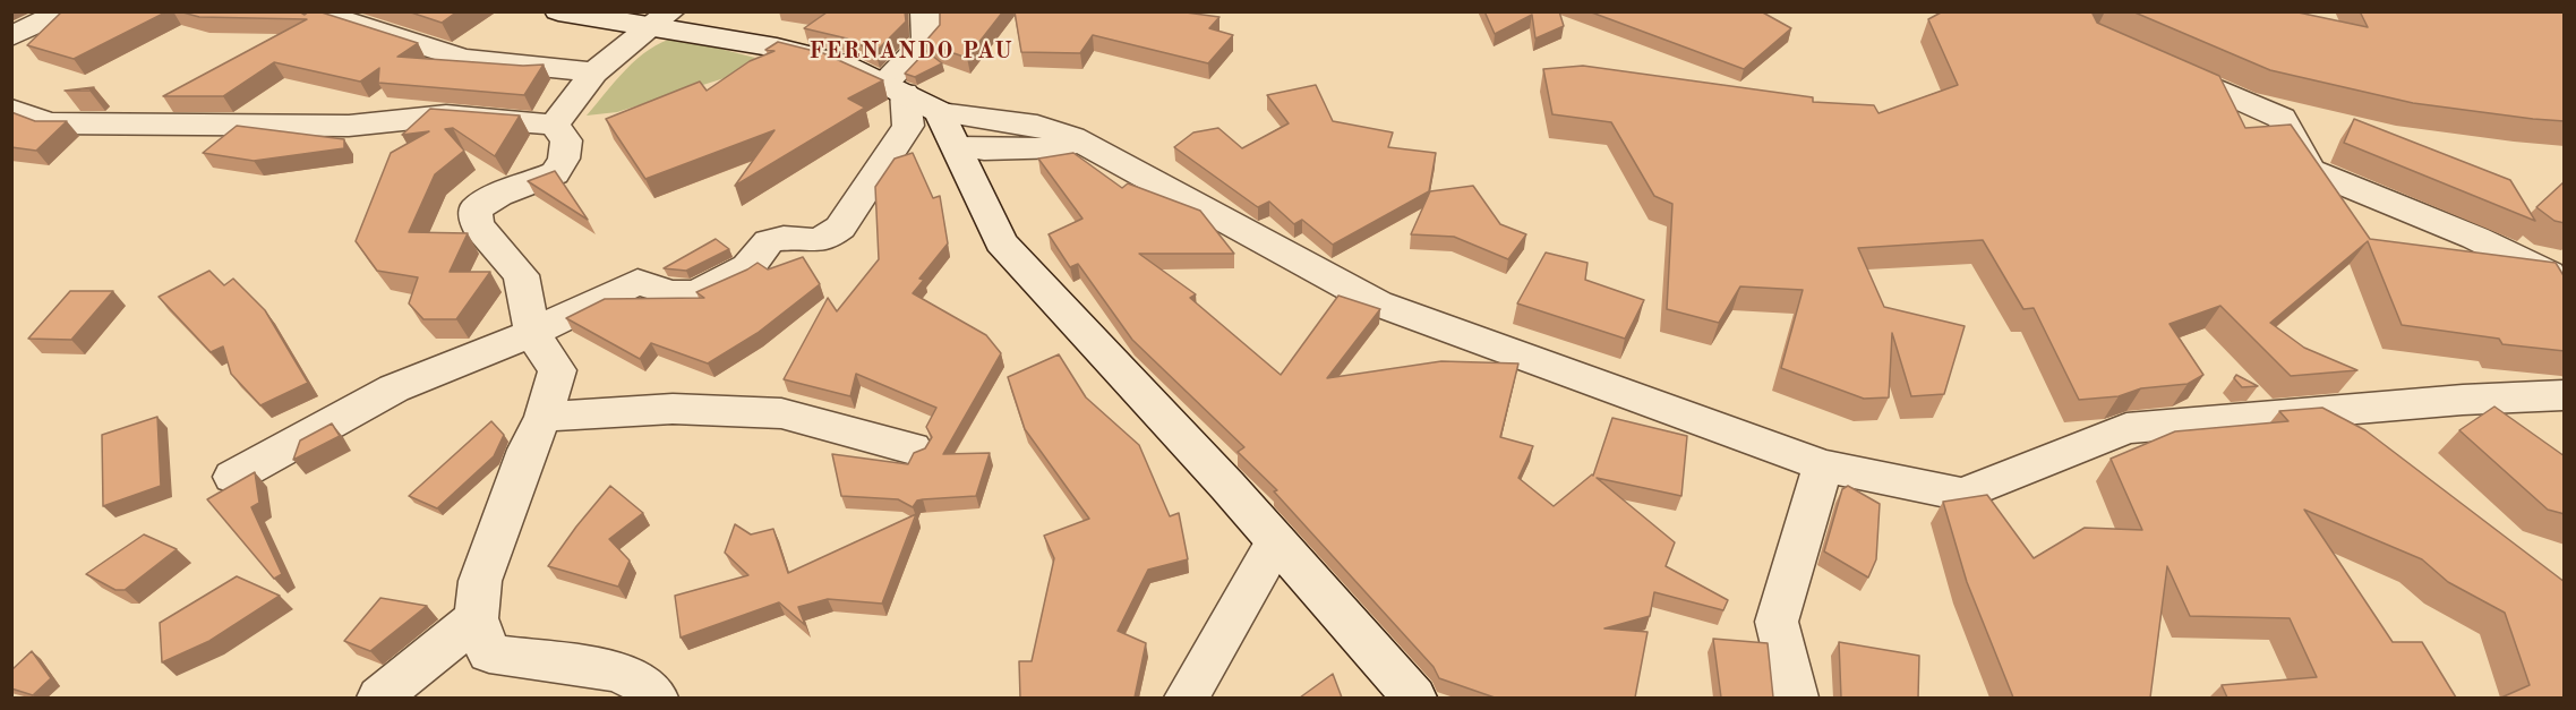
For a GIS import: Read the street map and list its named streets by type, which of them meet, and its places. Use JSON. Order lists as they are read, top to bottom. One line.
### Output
{"districts":["FERNANDO PAU"]}
